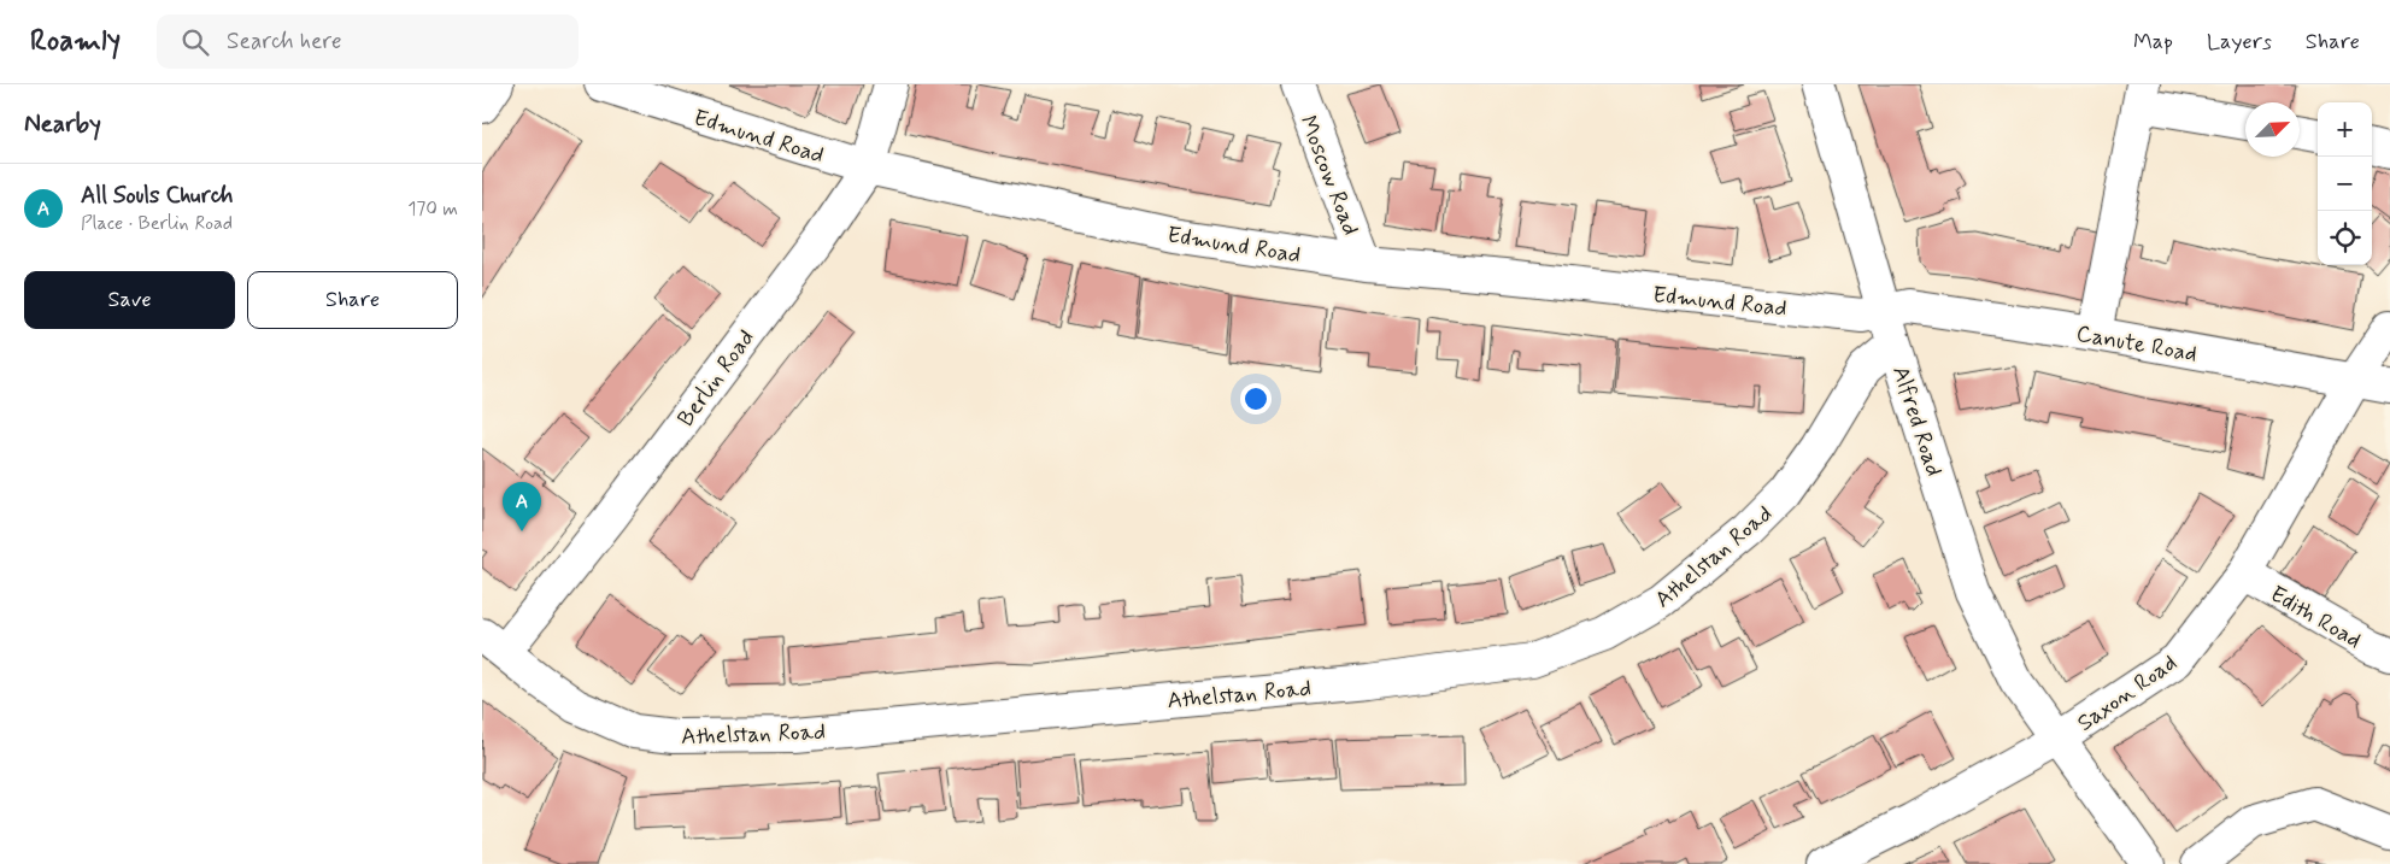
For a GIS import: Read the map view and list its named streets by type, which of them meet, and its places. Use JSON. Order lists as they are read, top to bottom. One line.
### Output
{"streets":{"street":["Edmund Road","Moscow Road","Canute Road","Berlin Road","Alfred Road","Athelstan Road","Edith Road","Saxon Road"]},"crossings":[["Edmund Road","Moscow Road"],["Edmund Road","Canute Road"],["Edmund Road","Berlin Road"],["Edmund Road","Alfred Road"],["Canute Road","Alfred Road"],["Canute Road","Saxon Road"],["Berlin Road","Athelstan Road"],["Alfred Road","Athelstan Road"],["Alfred Road","Saxon Road"],["Edith Road","Saxon Road"]],"north":"top right","page":{"header":"Roamly","search":"Search here","nav":["Map","Layers","Share"],"heading":"Nearby","map_buttons":["+","−"],"list":[{"mark":"A","name":"All Souls Church","note":"Place · Berlin Road","value":"170 m"}],"buttons":["Save","Share"],"pins":"A"}}
